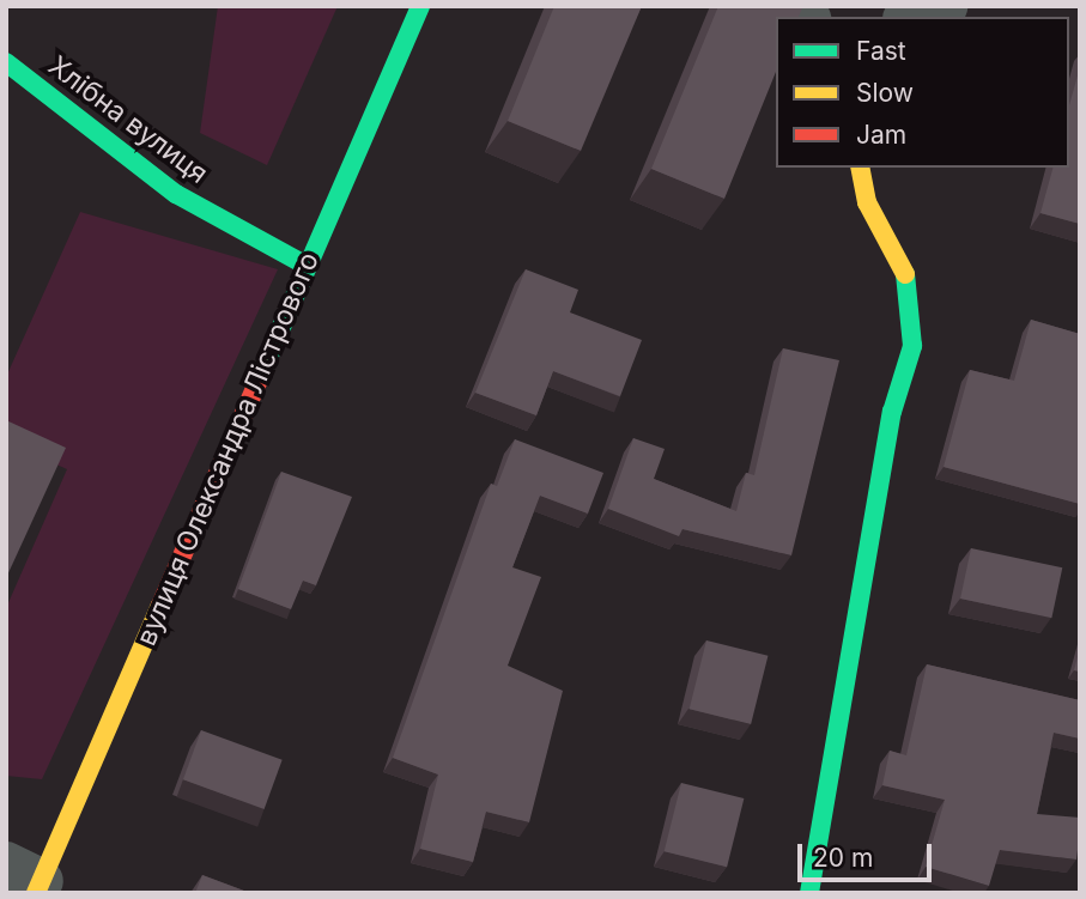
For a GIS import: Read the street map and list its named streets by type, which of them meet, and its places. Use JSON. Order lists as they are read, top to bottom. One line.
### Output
{"streets":{"street":["Хлібна вулиця","вулиця Олександра Лістрового"]},"crossings":[["Хлібна вулиця","вулиця Олександра Лістрового"]],"legend":["Fast","Slow","Jam"],"scale_bar":"20 m"}
